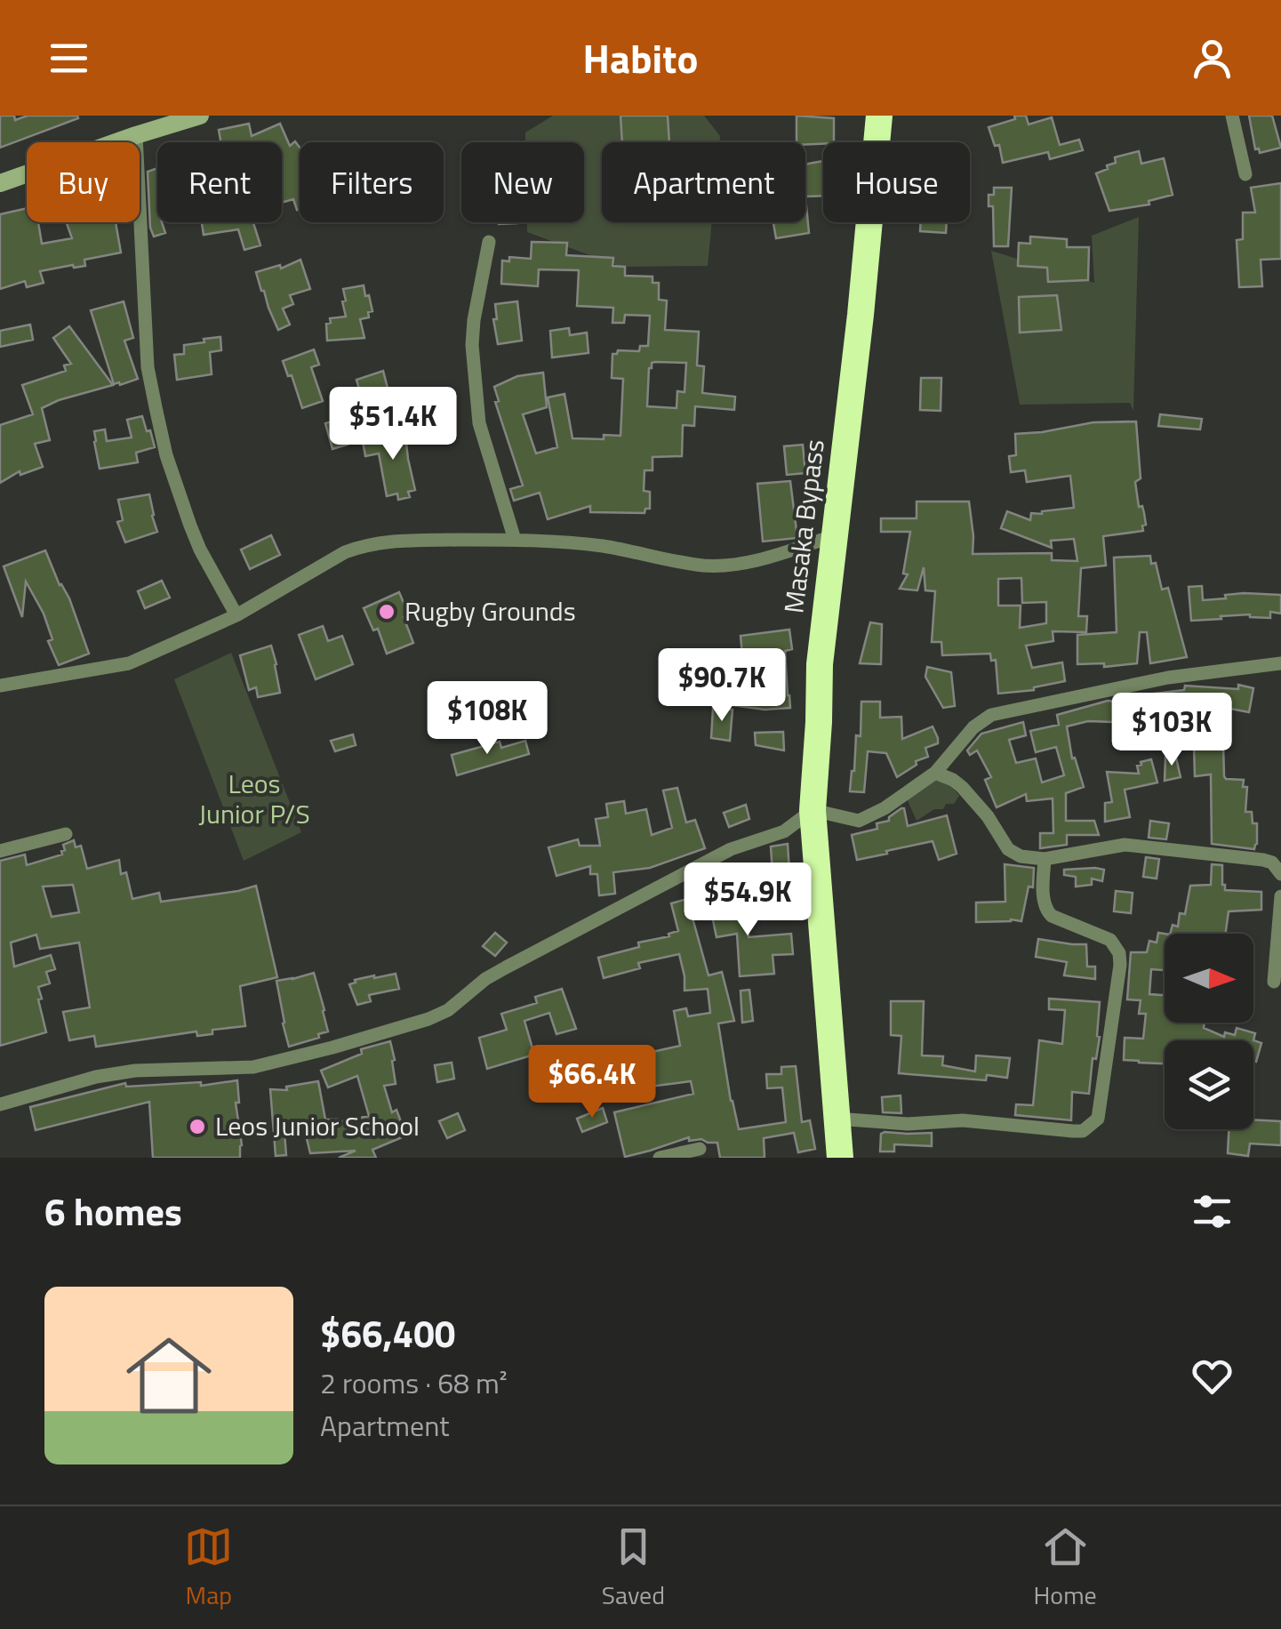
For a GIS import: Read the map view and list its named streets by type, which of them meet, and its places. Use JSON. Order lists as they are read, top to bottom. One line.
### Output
{"streets":{"highway":["Masaka Bypass"]},"parks":["Leos Junior P/S"],"places":["Rugby Grounds","Leos Junior School"],"north":"right","page":{"header":"Habito","chip":["Buy","Rent","Filters","New","Apartment","House"],"price":["$51.4K","$90.7K","$108K","$103K","$54.9K","$66.4K"],"heading":"6 homes","list":[{"name":"$66,400","note":"2 rooms · 68 m² · Apartment"}],"tabs":["Map","Saved","Home"]}}
